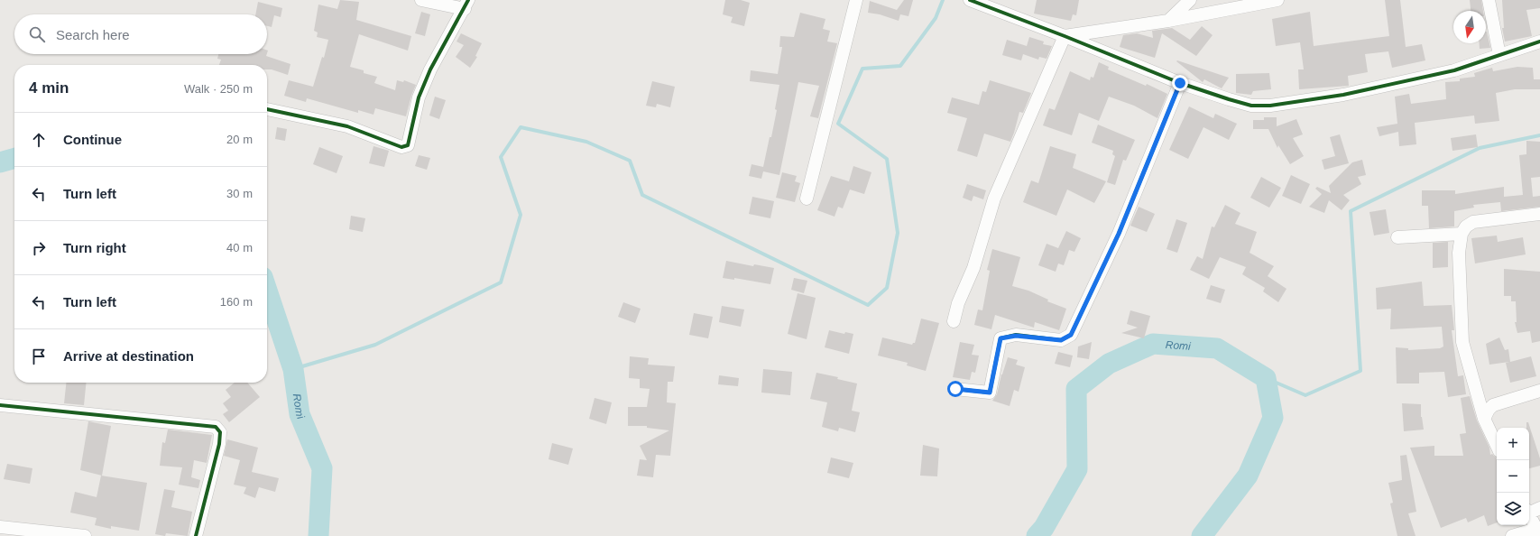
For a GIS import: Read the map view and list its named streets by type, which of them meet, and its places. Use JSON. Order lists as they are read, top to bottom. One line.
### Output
{"water":["Romi"],"north":"bottom","page":{"search":"Search here","heading":["4 min","Walk · 250 m"],"list":[["Continue","20 m"],["Turn left","30 m"],["Turn right","40 m"],["Turn left","160 m"],"Arrive at destination"],"map_buttons":["+","−"]}}
